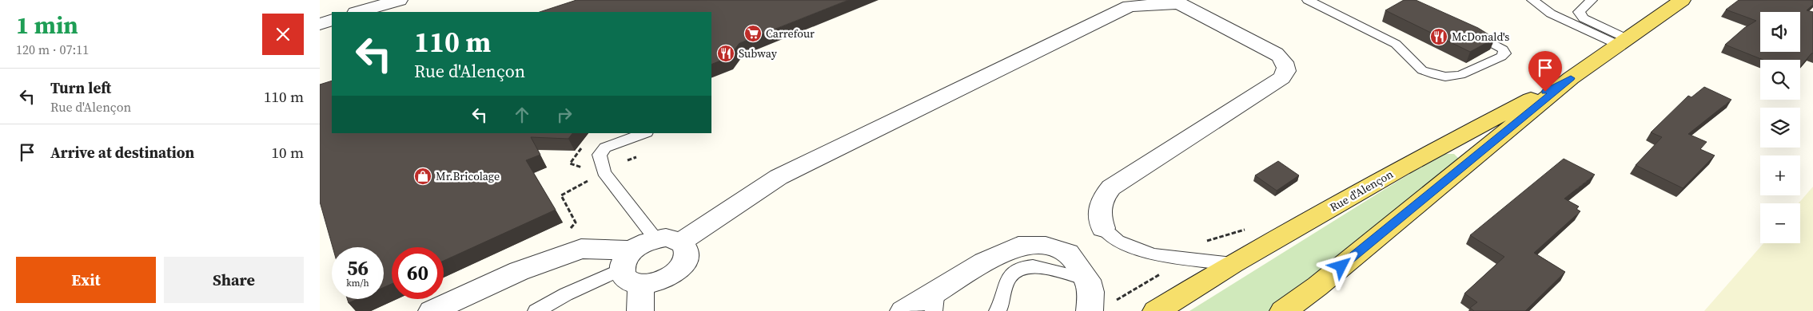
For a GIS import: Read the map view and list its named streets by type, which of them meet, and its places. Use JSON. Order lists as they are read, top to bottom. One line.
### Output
{"streets":{"main road":["Rue d'Alençon"]},"places":{"supermarket":["Carrefour"],"restaurant":["McDonald's","Subway"],"shop":["Mr.Bricolage"]},"page":{"heading":["1 min","120 m · 07:11"],"map_buttons":["+","−"],"turn":["110 m","Rue d'Alençon"],"list":[{"name":"Turn left","note":"Rue d'Alençon","value":"110 m"},{"name":"Arrive at destination","value":"10 m"}],"speed":"56 km/h","limit":"60","buttons":["Exit","Share"]}}
